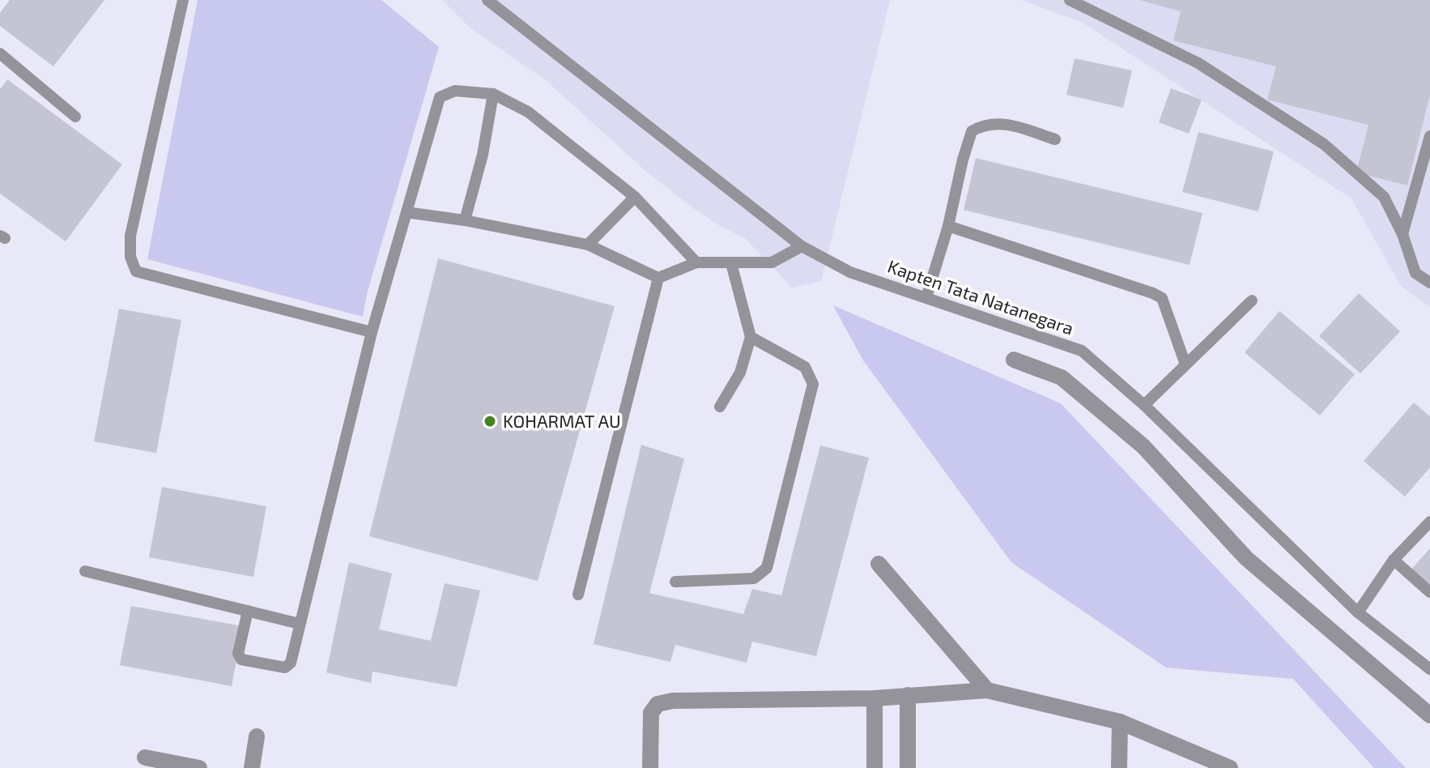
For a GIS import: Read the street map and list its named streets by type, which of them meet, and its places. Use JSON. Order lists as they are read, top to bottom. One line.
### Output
{"streets":{"lane":["Kapten Tata Natanegara"]},"places":["KOHARMAT AU"]}
